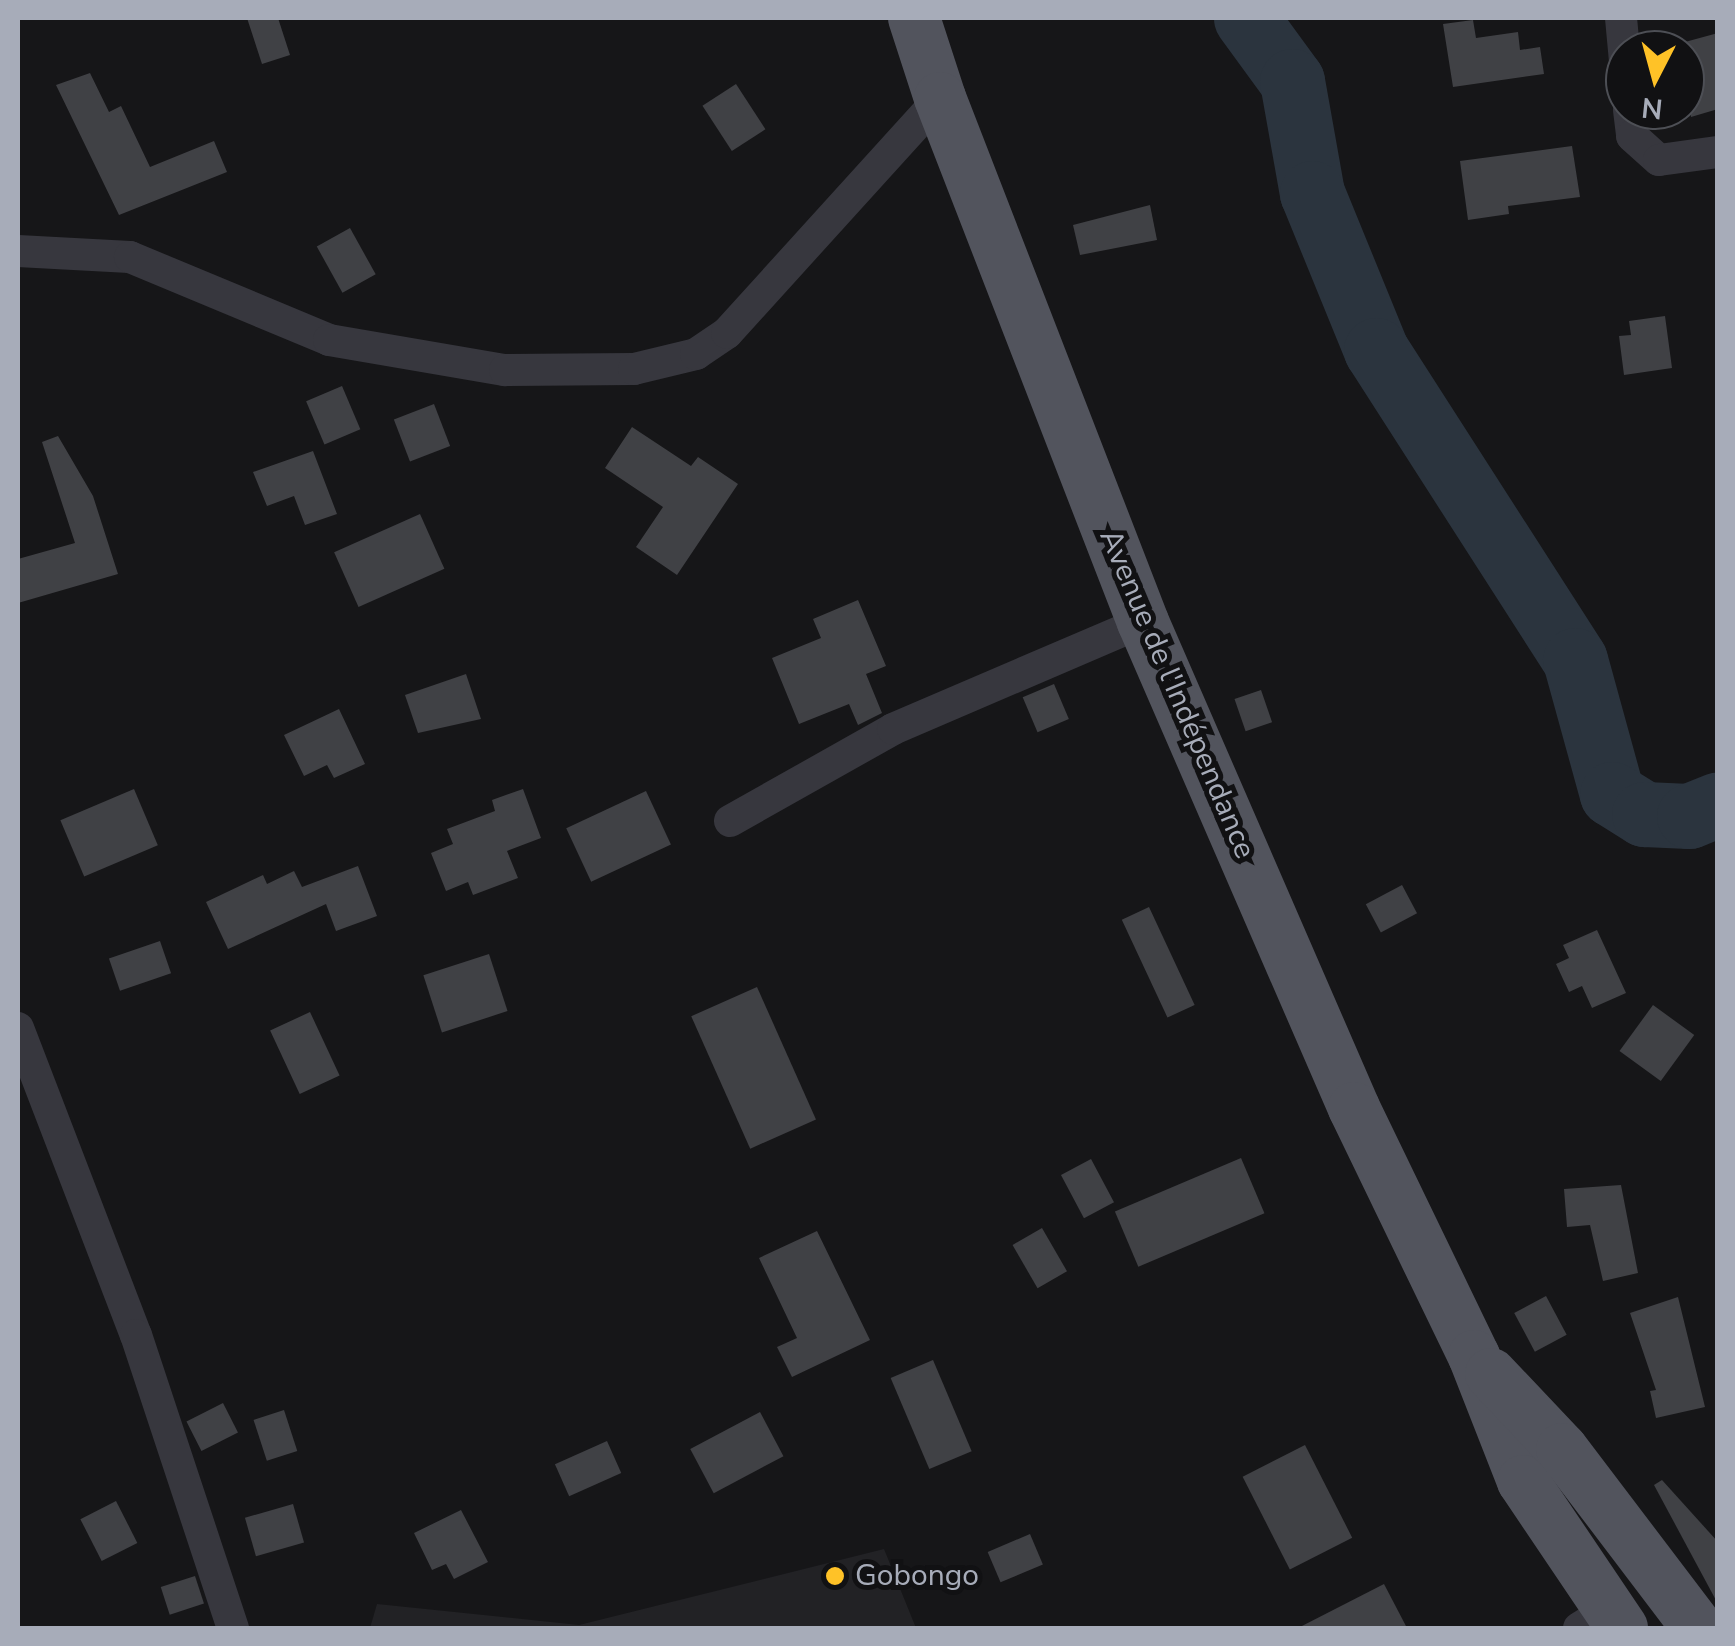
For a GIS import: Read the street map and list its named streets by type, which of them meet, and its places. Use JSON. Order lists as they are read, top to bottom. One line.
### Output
{"streets":{"main road":["Avenue de l'Indépendance"]},"places":["Gobongo"],"north":"bottom"}
